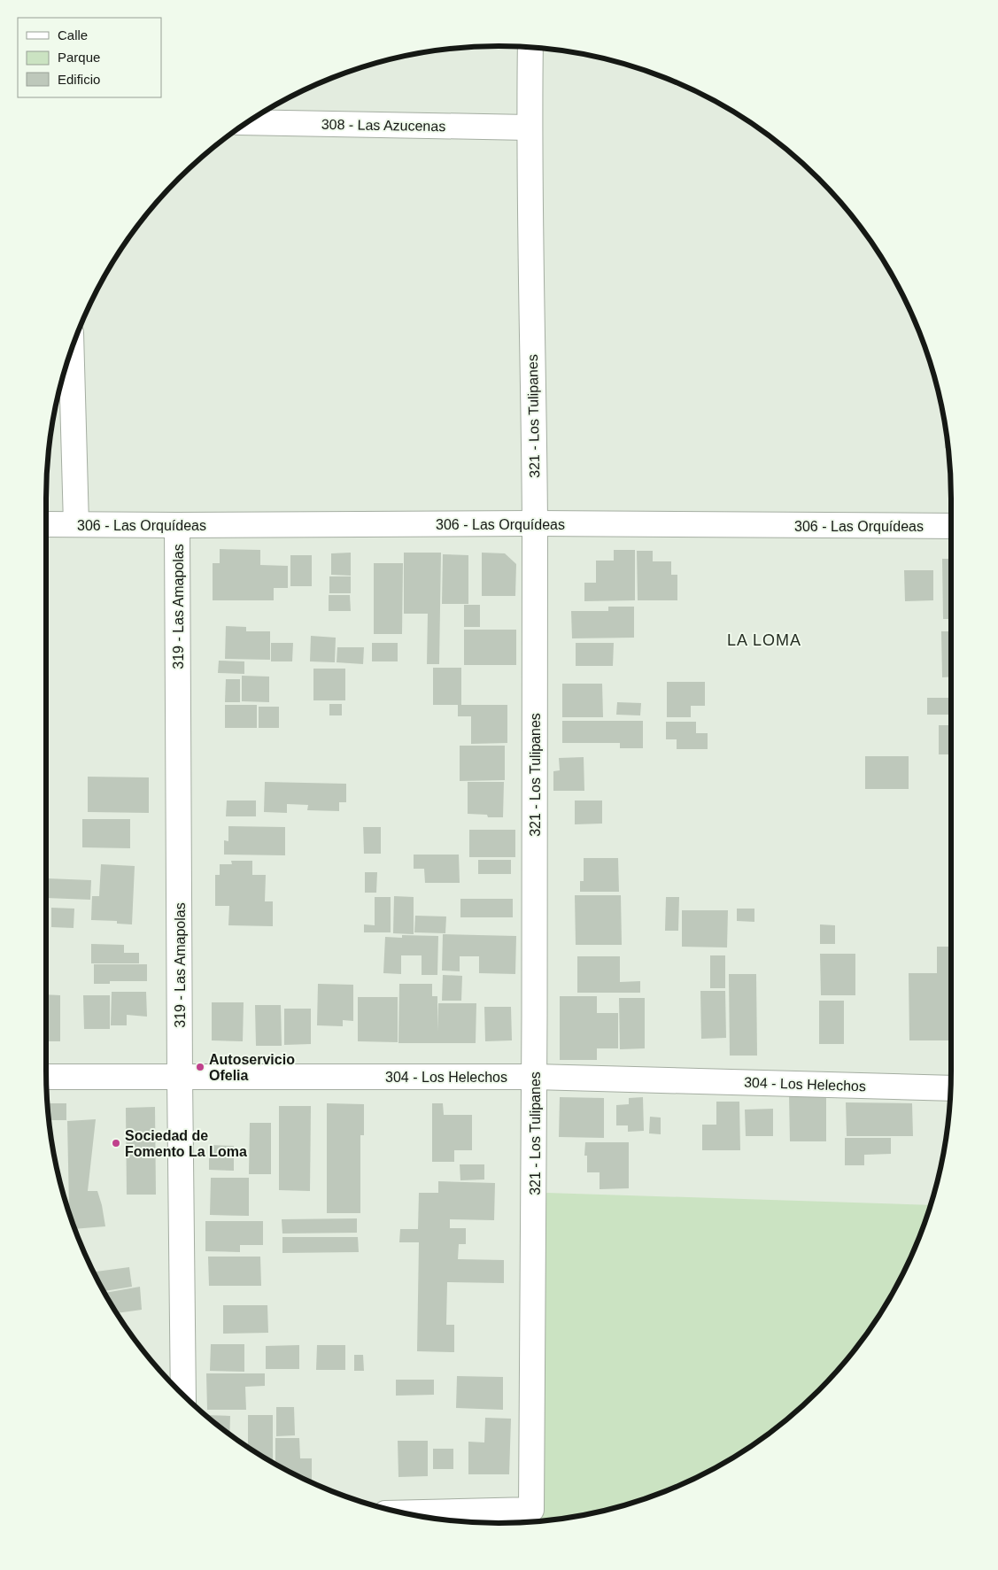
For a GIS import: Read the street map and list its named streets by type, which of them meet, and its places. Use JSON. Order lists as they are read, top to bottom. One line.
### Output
{"streets":{"street":["308 - Las Azucenas","321 - Los Tulipanes","306 - Las Orquídeas","319 - Las Amapolas","304 - Los Helechos"]},"crossings":[["308 - Las Azucenas","321 - Los Tulipanes"],["321 - Los Tulipanes","306 - Las Orquídeas"],["321 - Los Tulipanes","304 - Los Helechos"],["306 - Las Orquídeas","319 - Las Amapolas"],["319 - Las Amapolas","304 - Los Helechos"]],"districts":["LA LOMA"],"places":["Autoservicio Ofelia","Sociedad de Fomento La Loma"],"legend":["Calle","Parque","Edificio"]}
